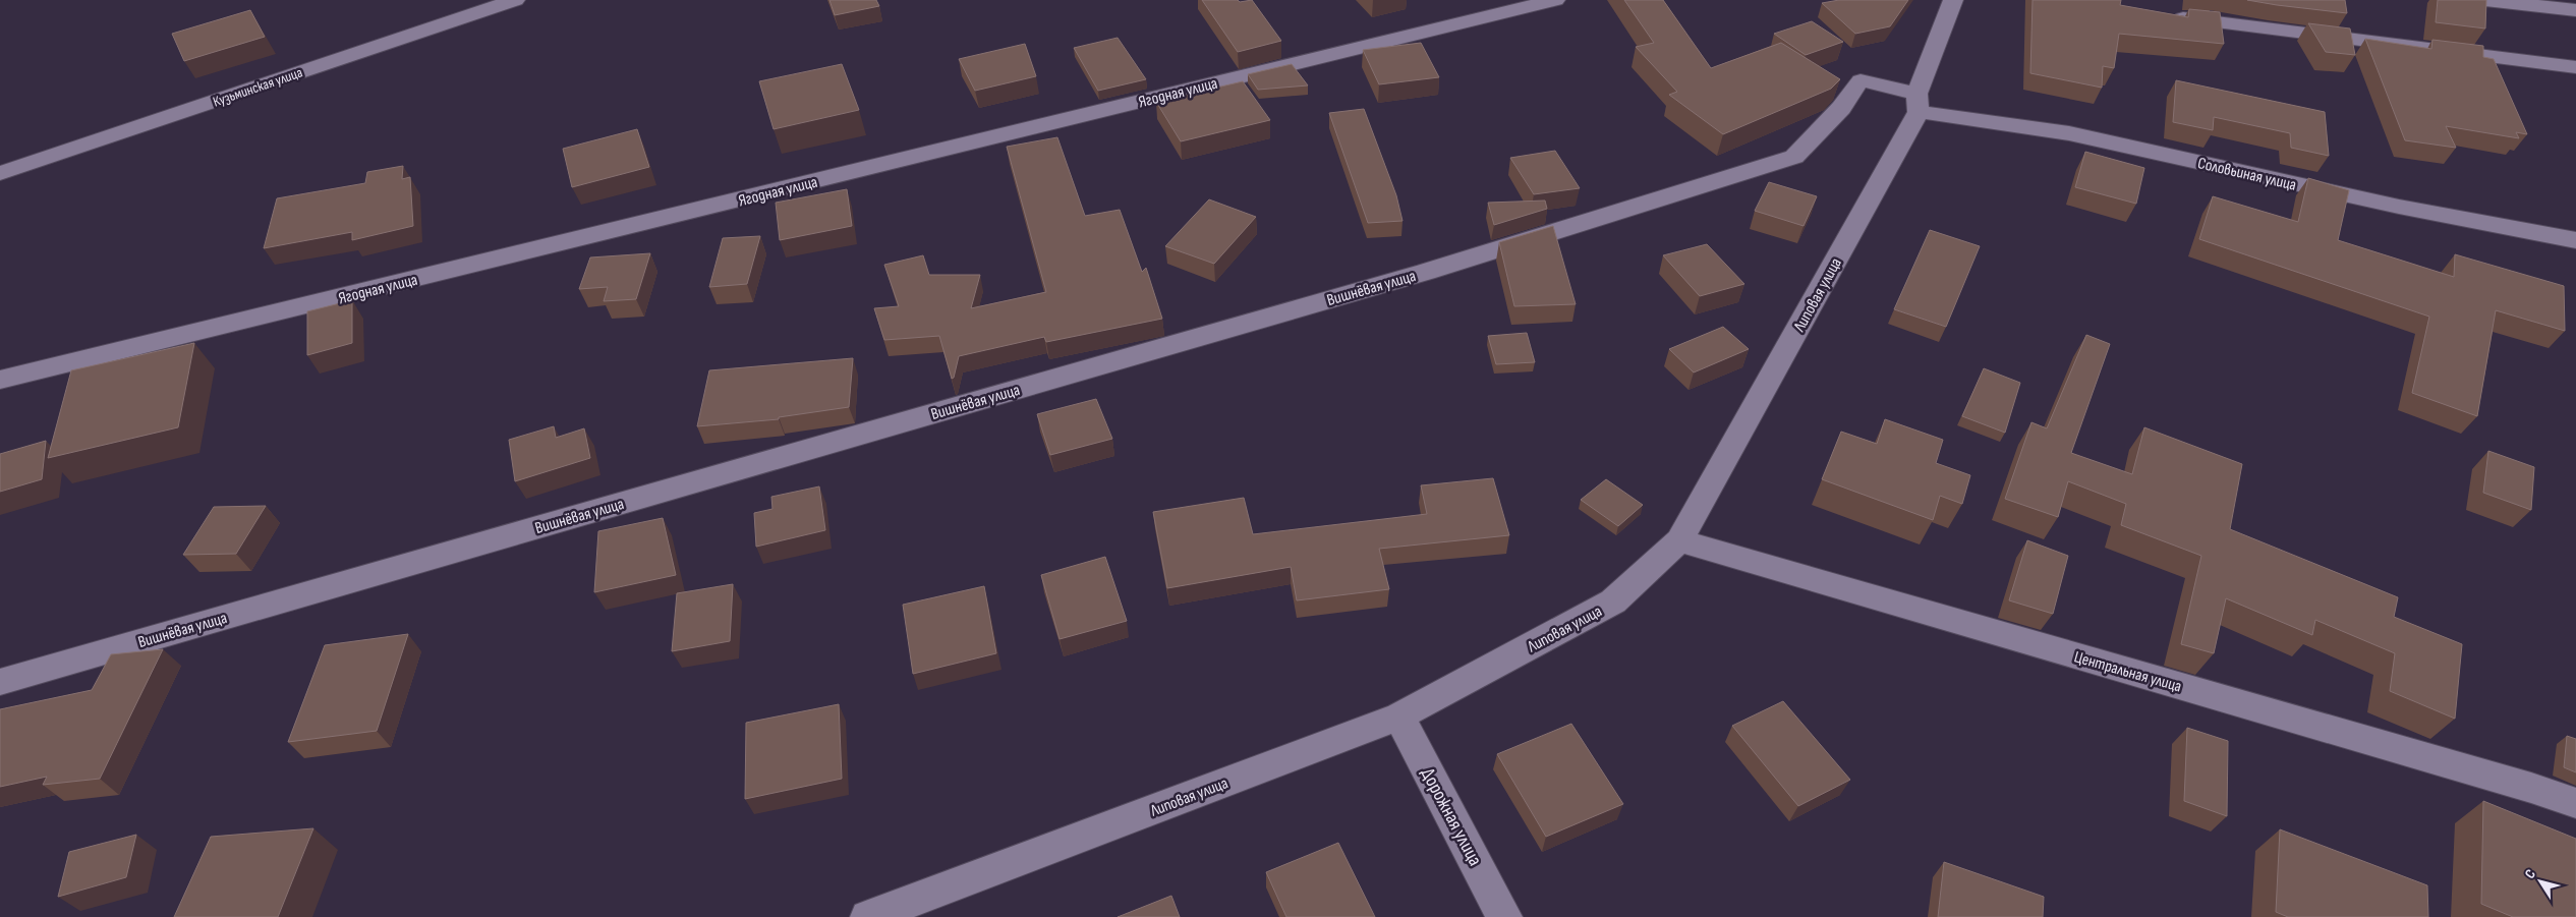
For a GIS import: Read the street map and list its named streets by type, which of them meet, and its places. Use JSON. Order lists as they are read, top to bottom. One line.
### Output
{"streets":{"street":["Кузьминская улица","Ягодная улица","Соловьиная улица","Вишнёвая улица","Липовая улица","Центральная улица","Дорожная улица"]},"crossings":[["Соловьиная улица","Вишнёвая улица"],["Соловьиная улица","Липовая улица"],["Вишнёвая улица","Липовая улица"],["Липовая улица","Центральная улица"],["Липовая улица","Дорожная улица"]],"north":"top left"}
